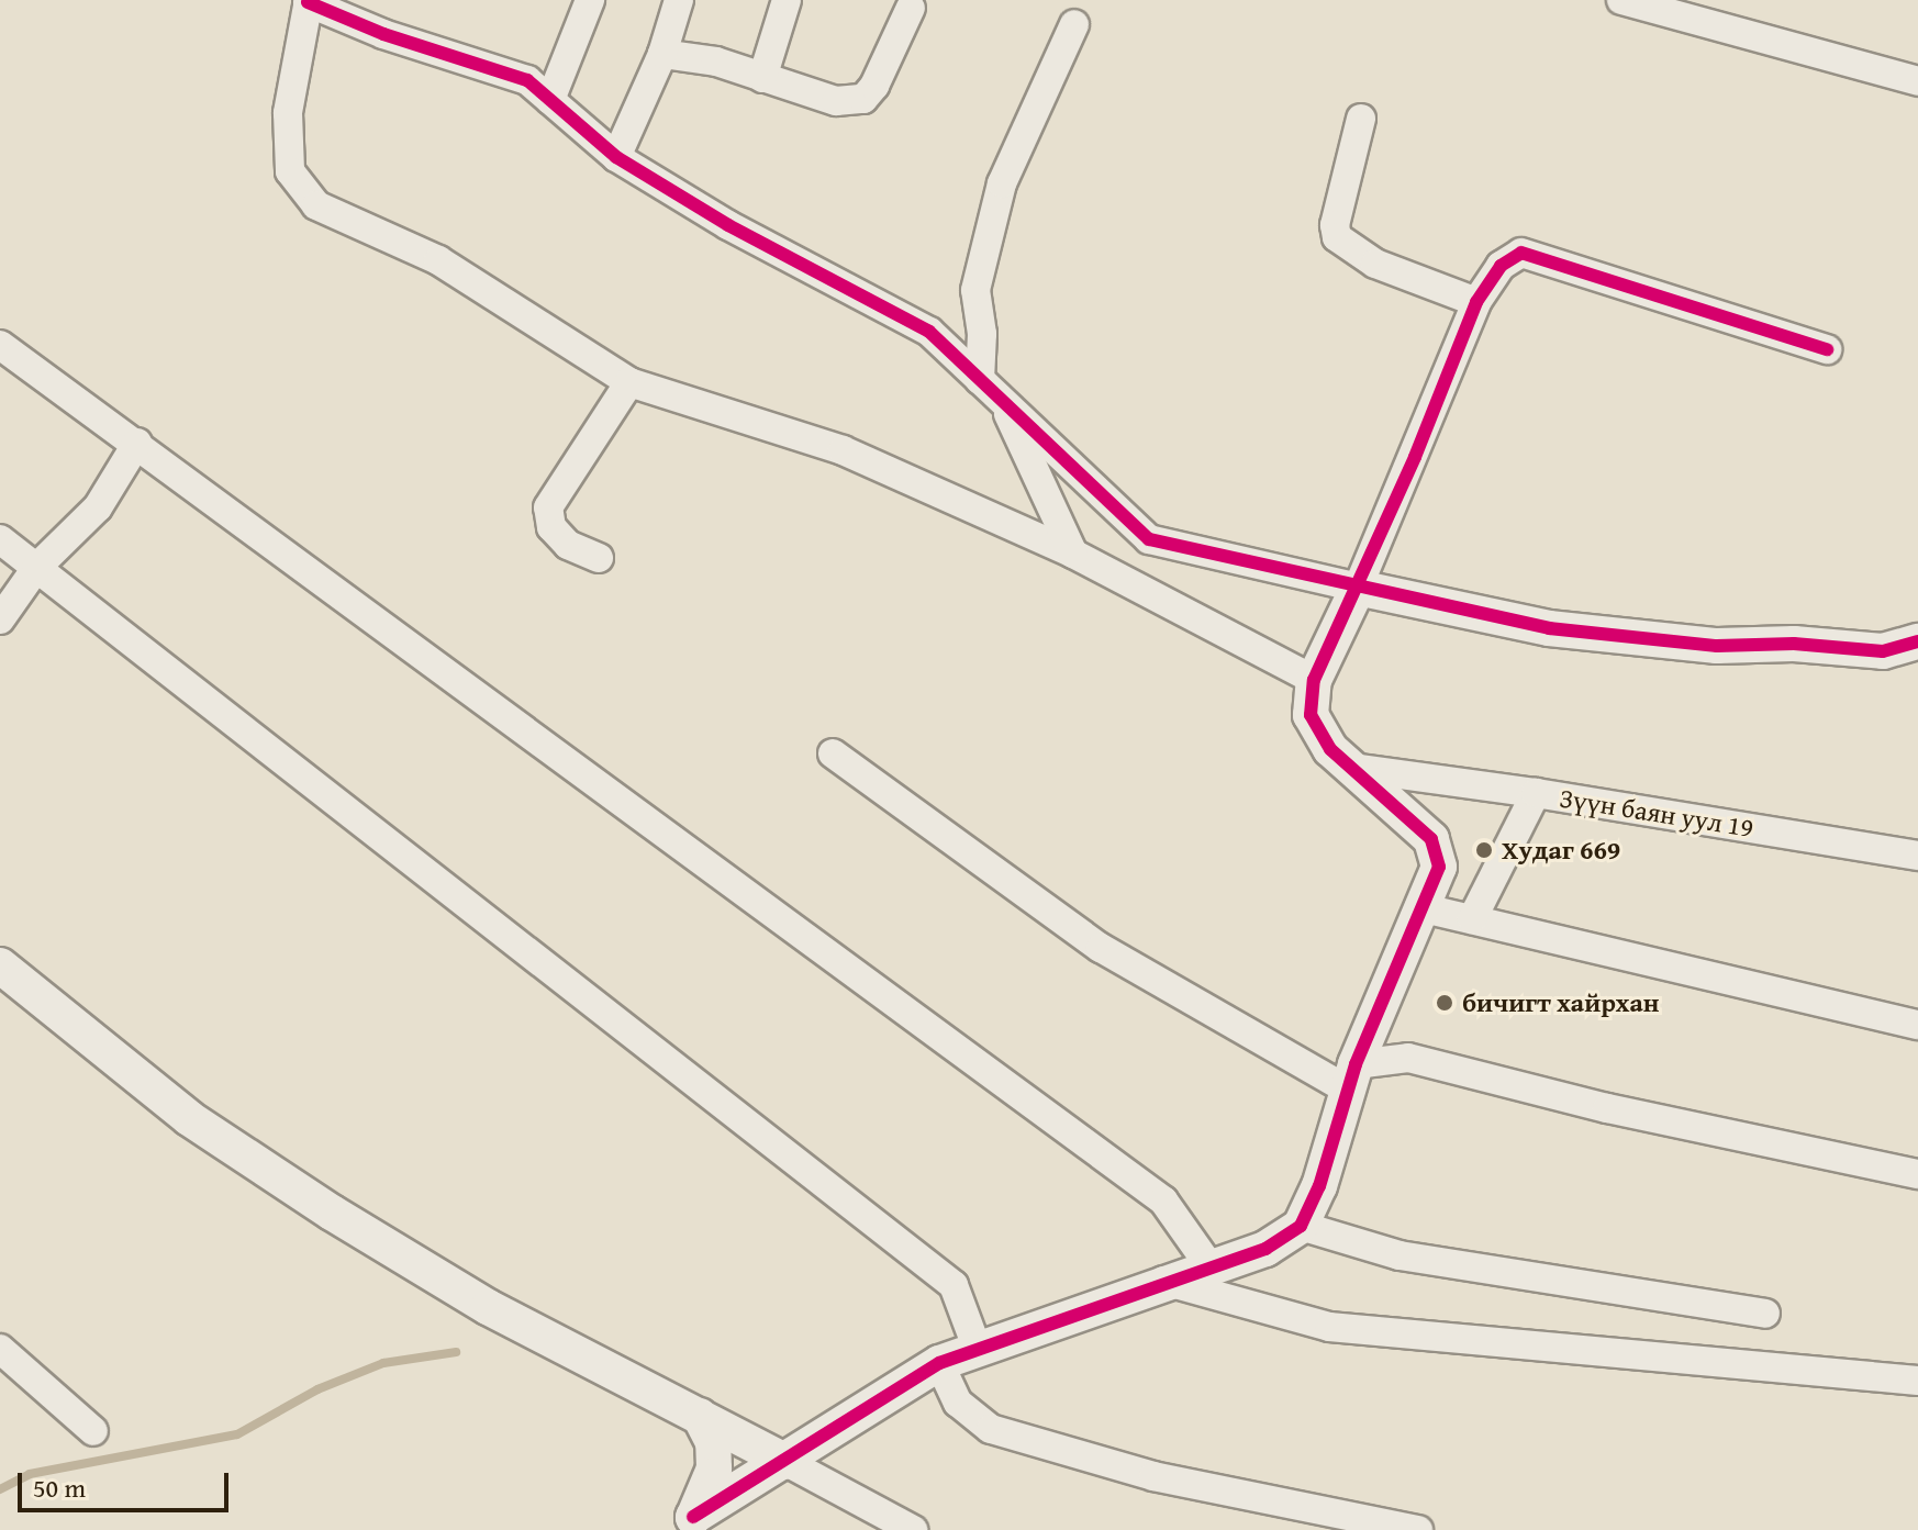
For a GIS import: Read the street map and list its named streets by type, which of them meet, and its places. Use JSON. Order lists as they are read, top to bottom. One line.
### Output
{"streets":{"street":["Зүүн баян уул 19"]},"places":["Худаг 669","бичигт хайрхан"],"scale_bar":"50 m"}
